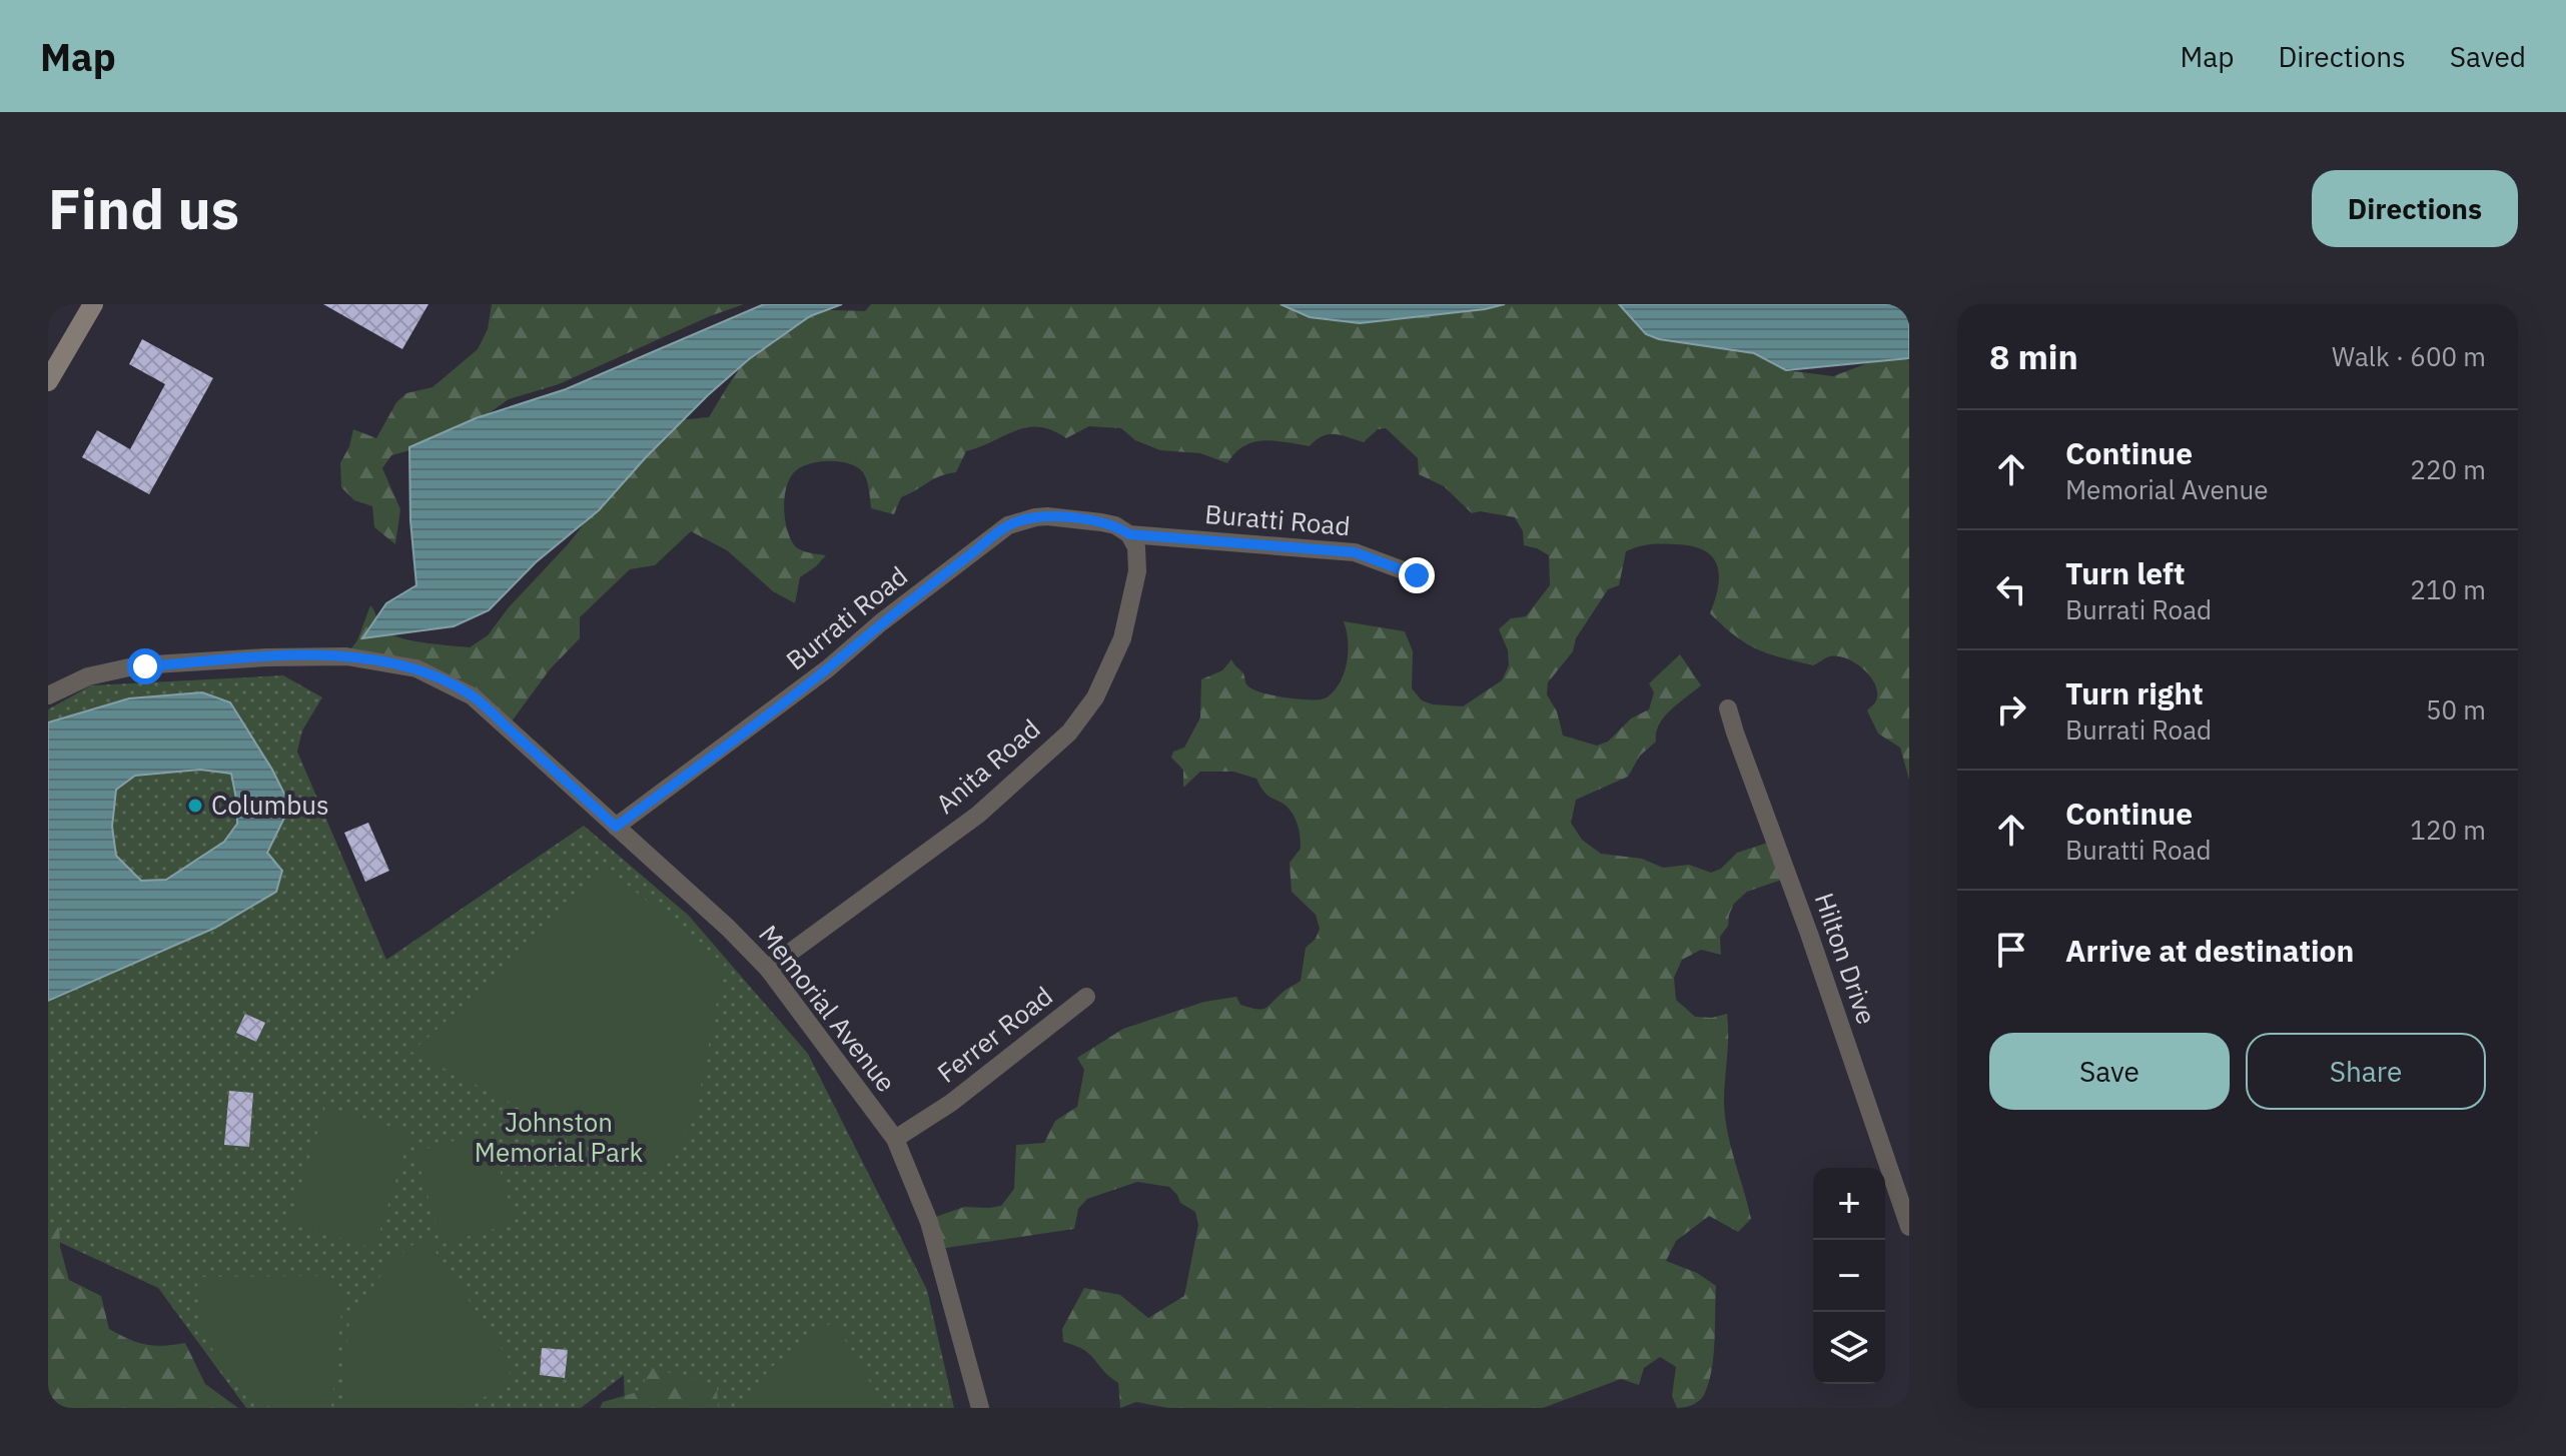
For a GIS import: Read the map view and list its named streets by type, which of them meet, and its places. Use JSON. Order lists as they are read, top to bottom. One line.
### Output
{"streets":{"street":["Buratti Road","Burrati Road","Anita Road","Hilton Drive","Memorial Avenue","Ferrer Road"]},"crossings":[["Buratti Road","Burrati Road"],["Buratti Road","Anita Road"],["Burrati Road","Anita Road"],["Burrati Road","Memorial Avenue"],["Anita Road","Memorial Avenue"],["Memorial Avenue","Ferrer Road"]],"parks":["Johnston Memorial Park"],"places":["Columbus"],"page":{"header":"Map","nav":["Map","Directions","Saved"],"buttons":["Directions",["Save","Share"]],"title":"Find us","heading":["8 min","Walk · 600 m"],"list":[["Continue","Memorial Avenue","220 m"],["Turn left","Burrati Road","210 m"],["Turn right","Burrati Road","50 m"],["Continue","Buratti Road","120 m"],"Arrive at destination"],"map_buttons":["+","−"]}}
